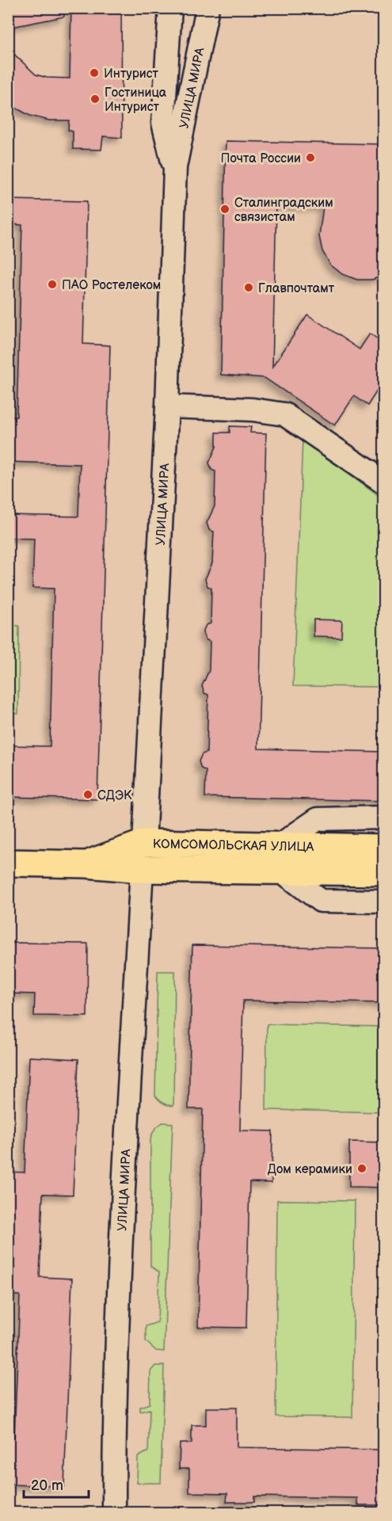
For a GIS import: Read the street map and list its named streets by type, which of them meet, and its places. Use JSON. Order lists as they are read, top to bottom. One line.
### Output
{"streets":{"main road":["КОМСОМОЛЬСКАЯ УЛИЦА"],"street":["УЛИЦА МИРА"]},"crossings":[["УЛИЦА МИРА","КОМСОМОЛЬСКАЯ УЛИЦА"]],"places":["Интурист","Гостиница Интурист","Почта России","Сталинградским связистам","ПАО Ростелеком","Главпочтамт","СДЭК","Дом керамики"],"scale_bar":"20 m"}
